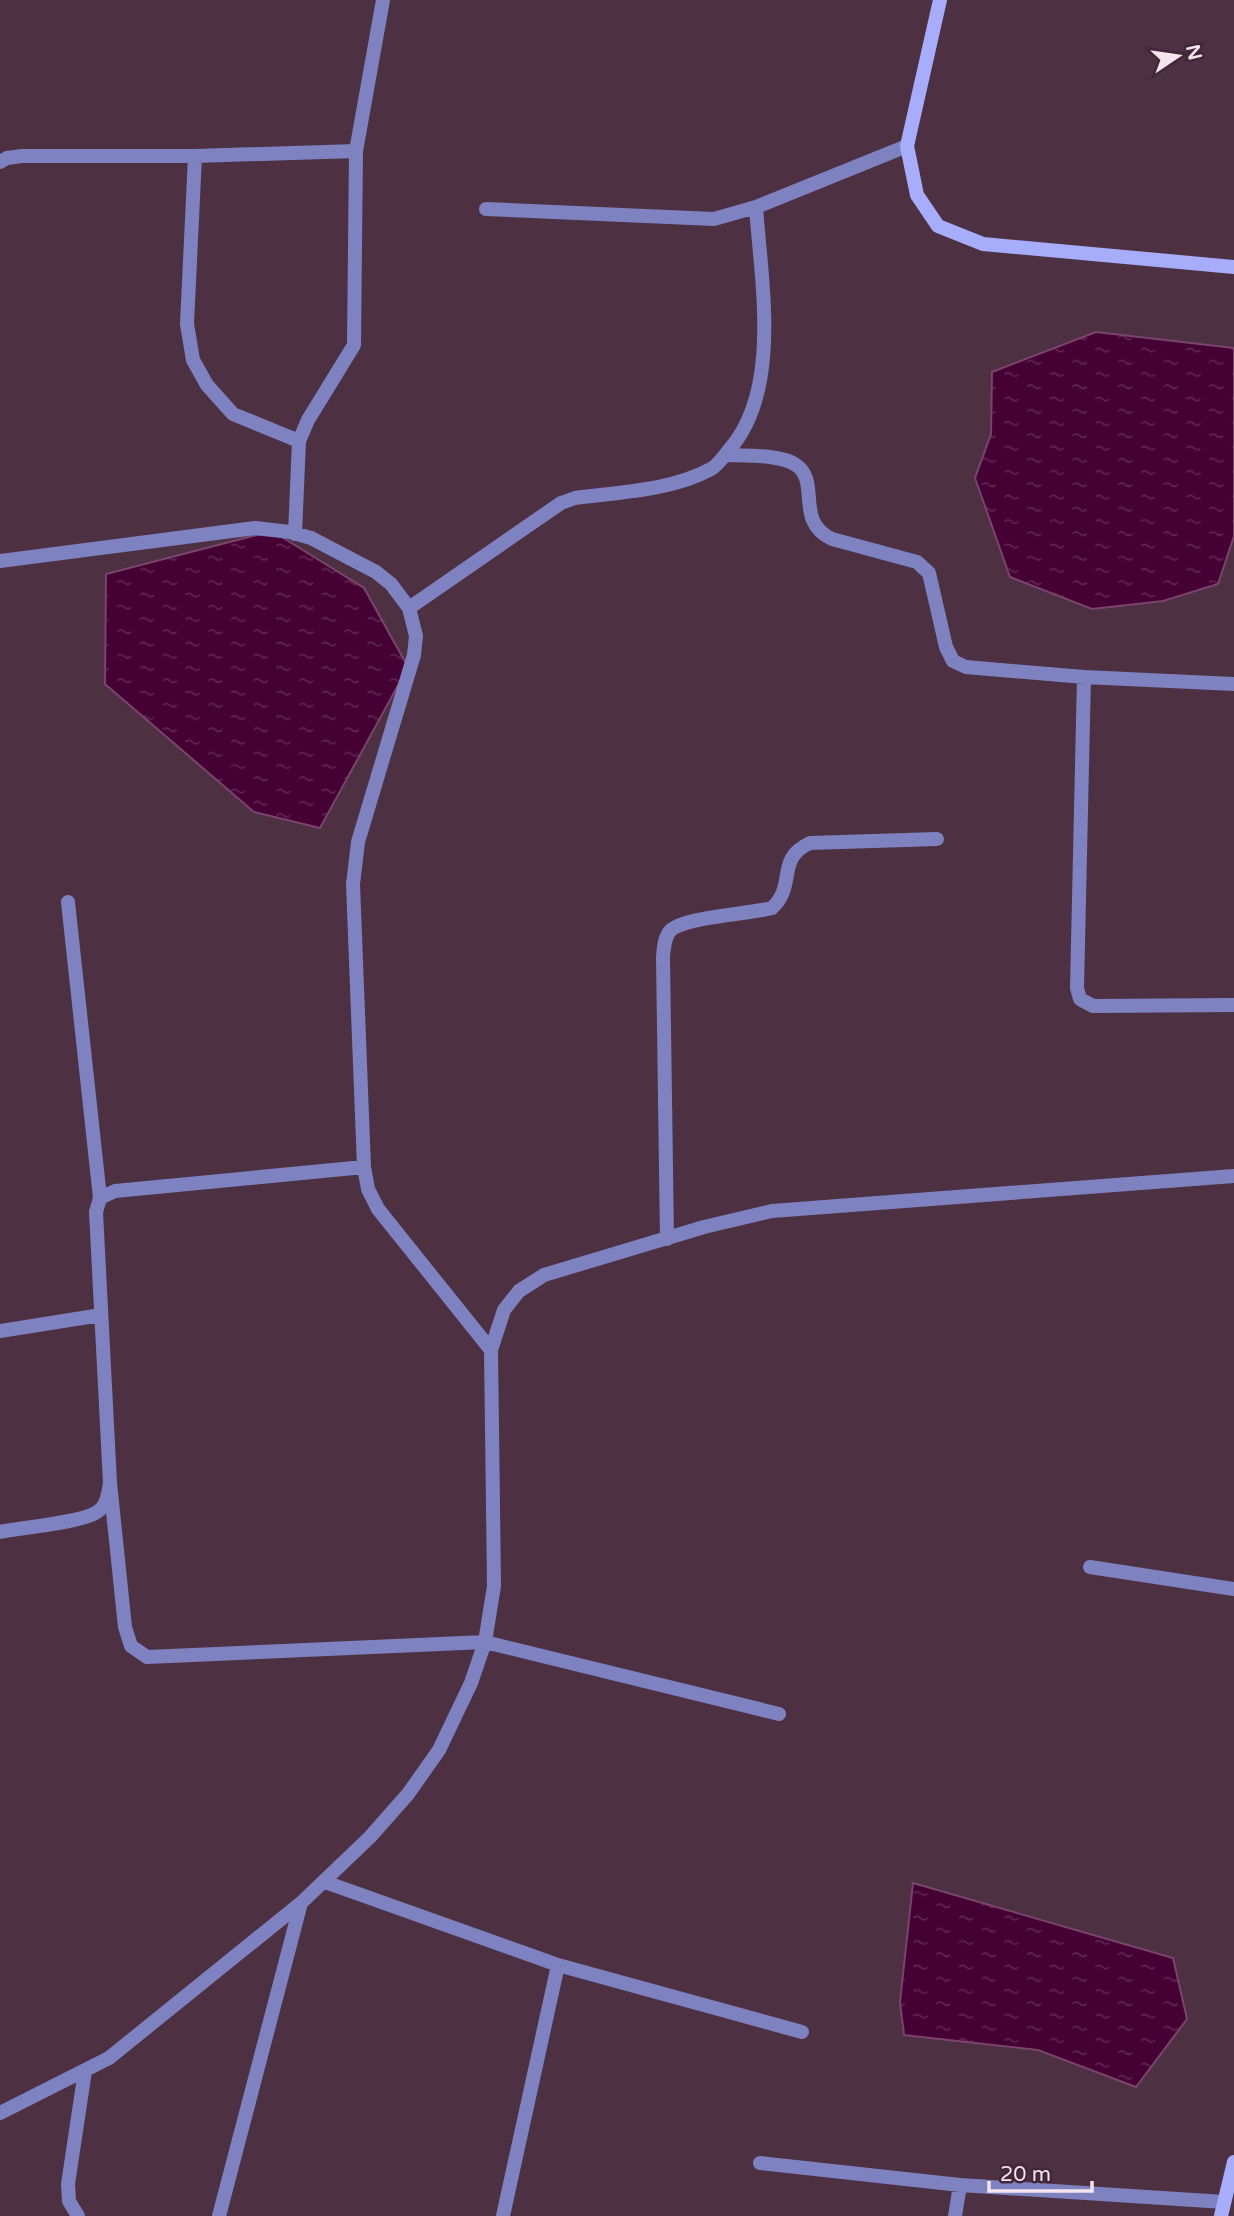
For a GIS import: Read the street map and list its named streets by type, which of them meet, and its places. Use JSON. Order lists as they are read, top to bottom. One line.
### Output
{"scale_bar":"20 m","north":"right"}
